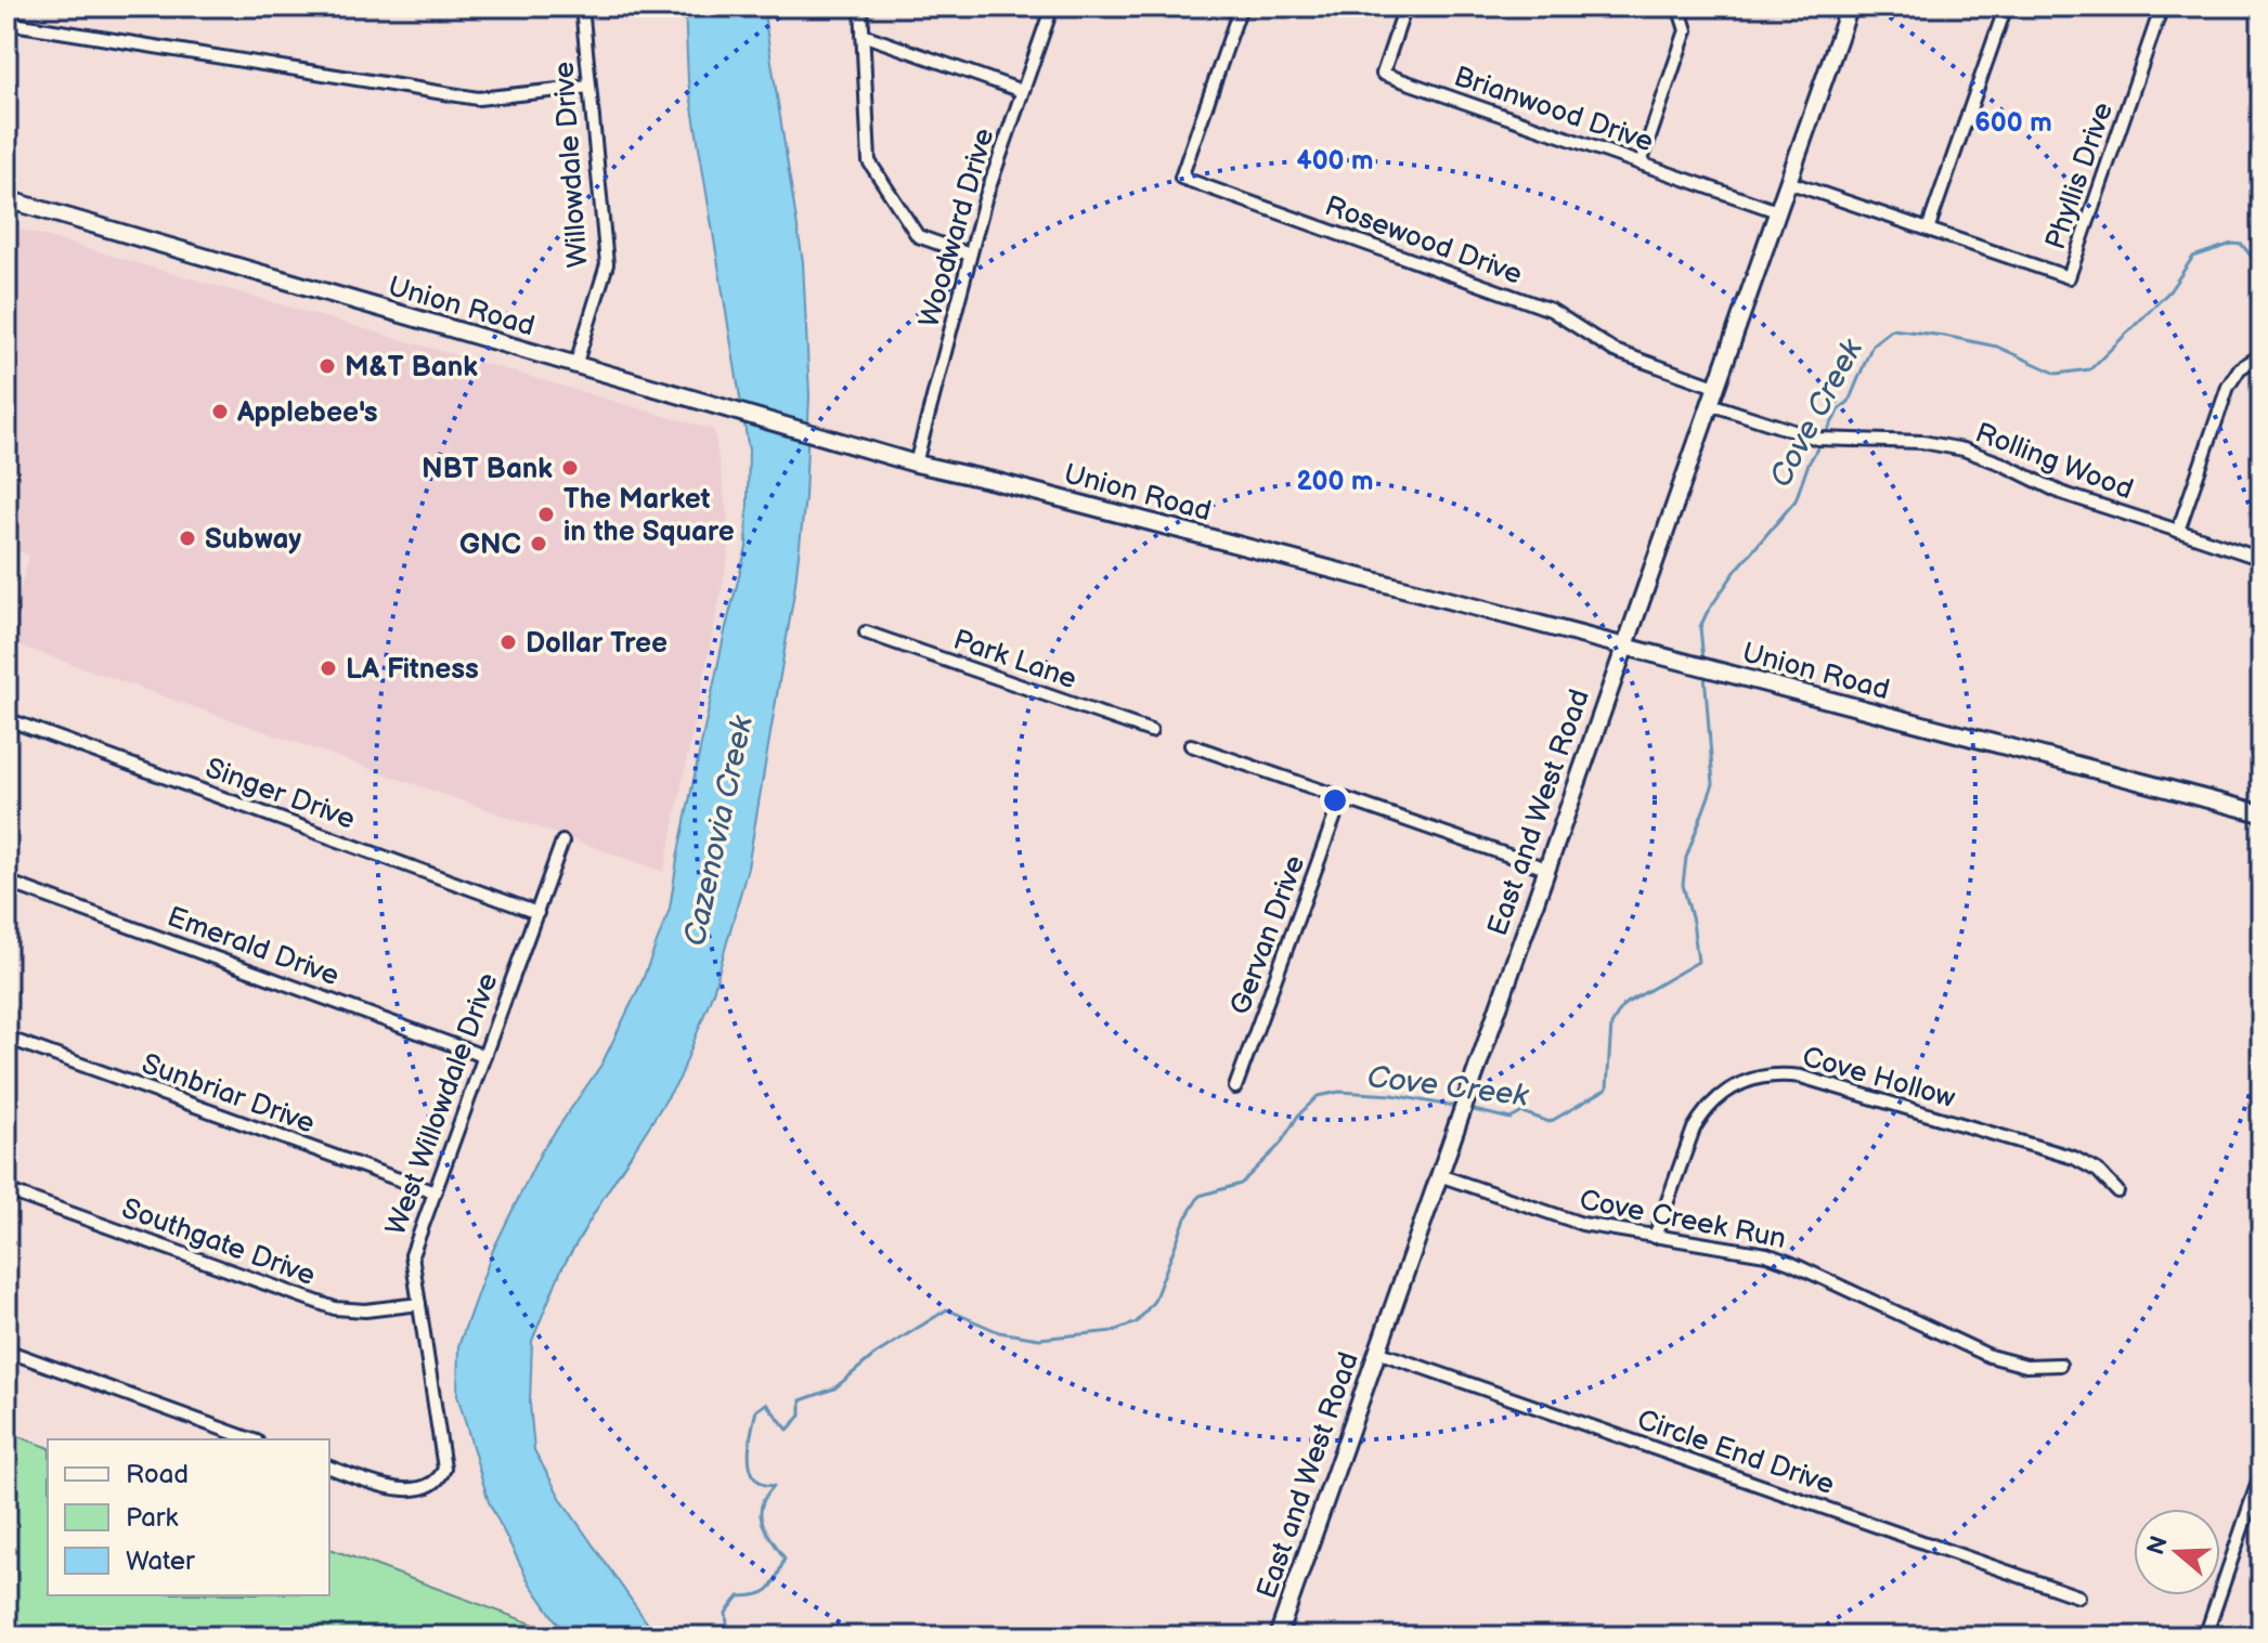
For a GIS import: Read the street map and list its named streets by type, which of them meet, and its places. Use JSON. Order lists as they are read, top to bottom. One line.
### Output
{"streets":{"main road":["Union Road","East and West Road"],"street":["Brianwood Drive","Willowdale Drive","Phyllis Drive","Woodward Drive","Rosewood Drive","Rolling Wood","Park Lane","Singer Drive","Gervan Drive","Emerald Drive","Cove Hollow","Sunbriar Drive","West Willowdale Drive","Cove Creek Run","Southgate Drive","Circle End Drive"]},"crossings":[["Brianwood Drive","East and West Road"],["Willowdale Drive","Union Road"],["Phyllis Drive","East and West Road"],["Woodward Drive","Union Road"],["Rosewood Drive","East and West Road"],["Union Road","East and West Road"],["Rolling Wood","East and West Road"],["Singer Drive","West Willowdale Drive"],["East and West Road","Cove Creek Run"],["East and West Road","Circle End Drive"],["Emerald Drive","West Willowdale Drive"],["Cove Hollow","Cove Creek Run"],["Sunbriar Drive","West Willowdale Drive"],["West Willowdale Drive","Southgate Drive"]],"water":["Cove Creek","Cazenovia Creek"],"places":["M&T Bank","Applebee's","NBT Bank","The Market in the Square","Subway","GNC","Dollar Tree","LA Fitness"],"legend":["Road","Park","Water"],"north":"left","rings":["600 m","400 m","200 m"]}
